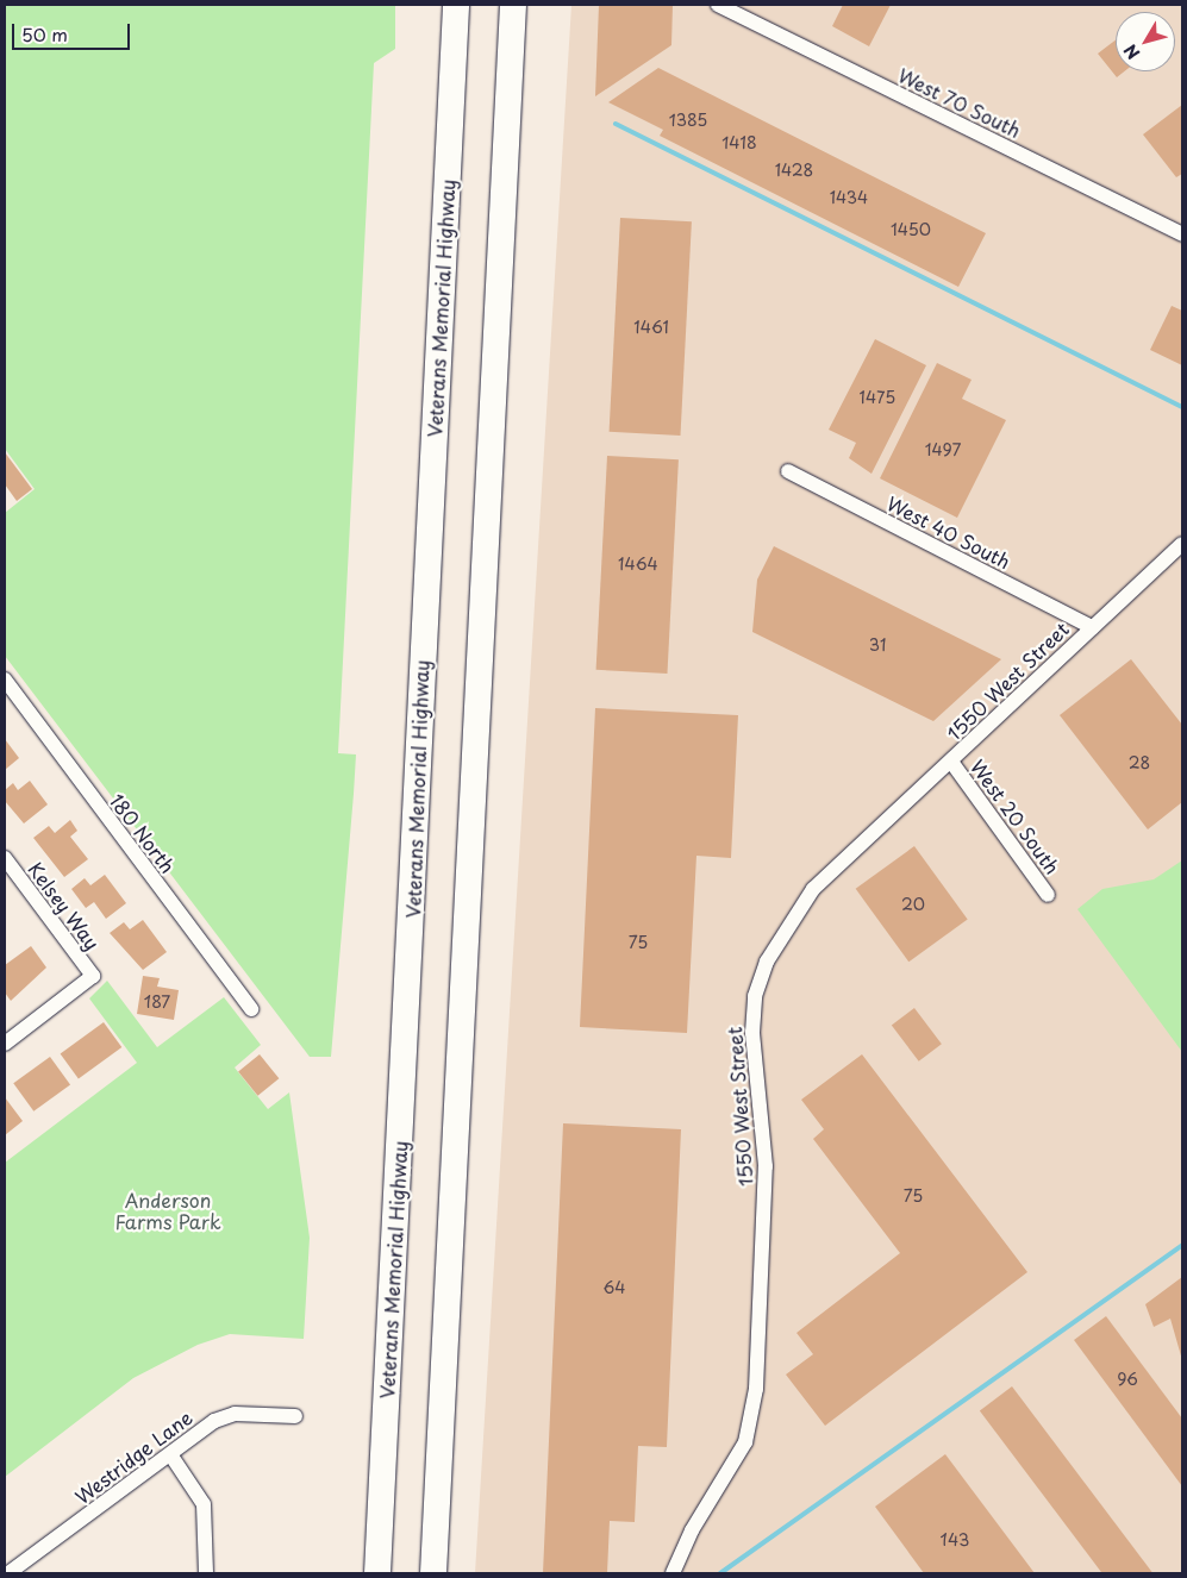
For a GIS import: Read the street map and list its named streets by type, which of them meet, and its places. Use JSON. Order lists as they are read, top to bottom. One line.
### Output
{"streets":{"highway":["Veterans Memorial Highway"],"street":["West 70 South","West 40 South","1550 West Street","West 20 South","180 North","Kelsey Way","Westridge Lane"]},"crossings":[["West 40 South","1550 West Street"],["1550 West Street","West 20 South"]],"parks":["Anderson Farms Park"],"house_numbers":["1385","1418","1428","1434","1450","1461","1475","1497","1464","31","28","20","75","187","75","64","96","143"],"scale_bar":"50 m","north":"bottom left"}
